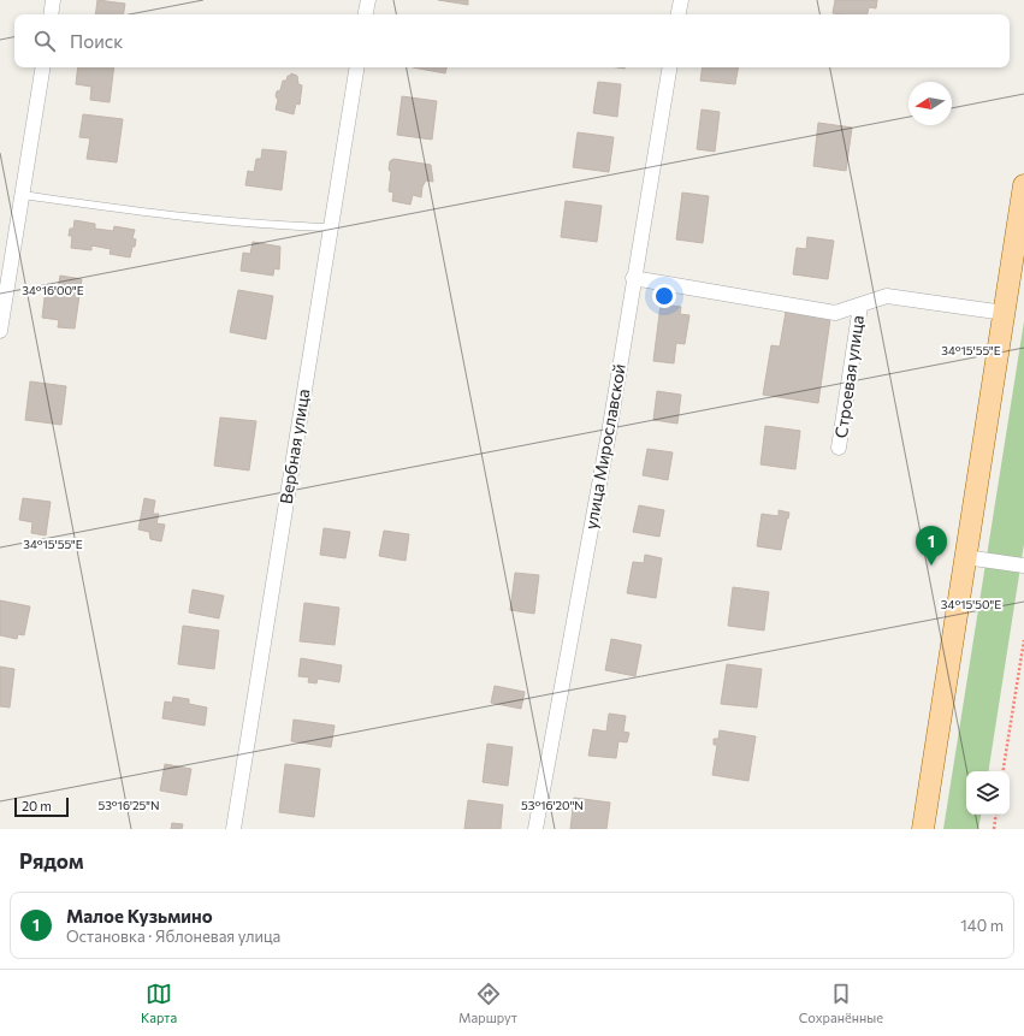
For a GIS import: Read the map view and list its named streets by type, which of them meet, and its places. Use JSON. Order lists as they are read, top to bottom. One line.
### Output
{"streets":{"street":["Строевая улица","Вербная улица","улица Мирославской"]},"scale_bar":"20 m","north":"left","page":{"search":"Поиск","pins":"1","scale":"20 m","heading":"Рядом","list":[{"mark":"1","name":"Малое Кузьмино","note":"Остановка · Яблоневая улица","value":"140 m"}],"nav":["Карта","Маршрут","Сохранённые"]},"coordinates":["34°16'00\"E","34°15'55\"E","34°15'50\"E","53°16'25\"N","53°16'20\"N"]}
